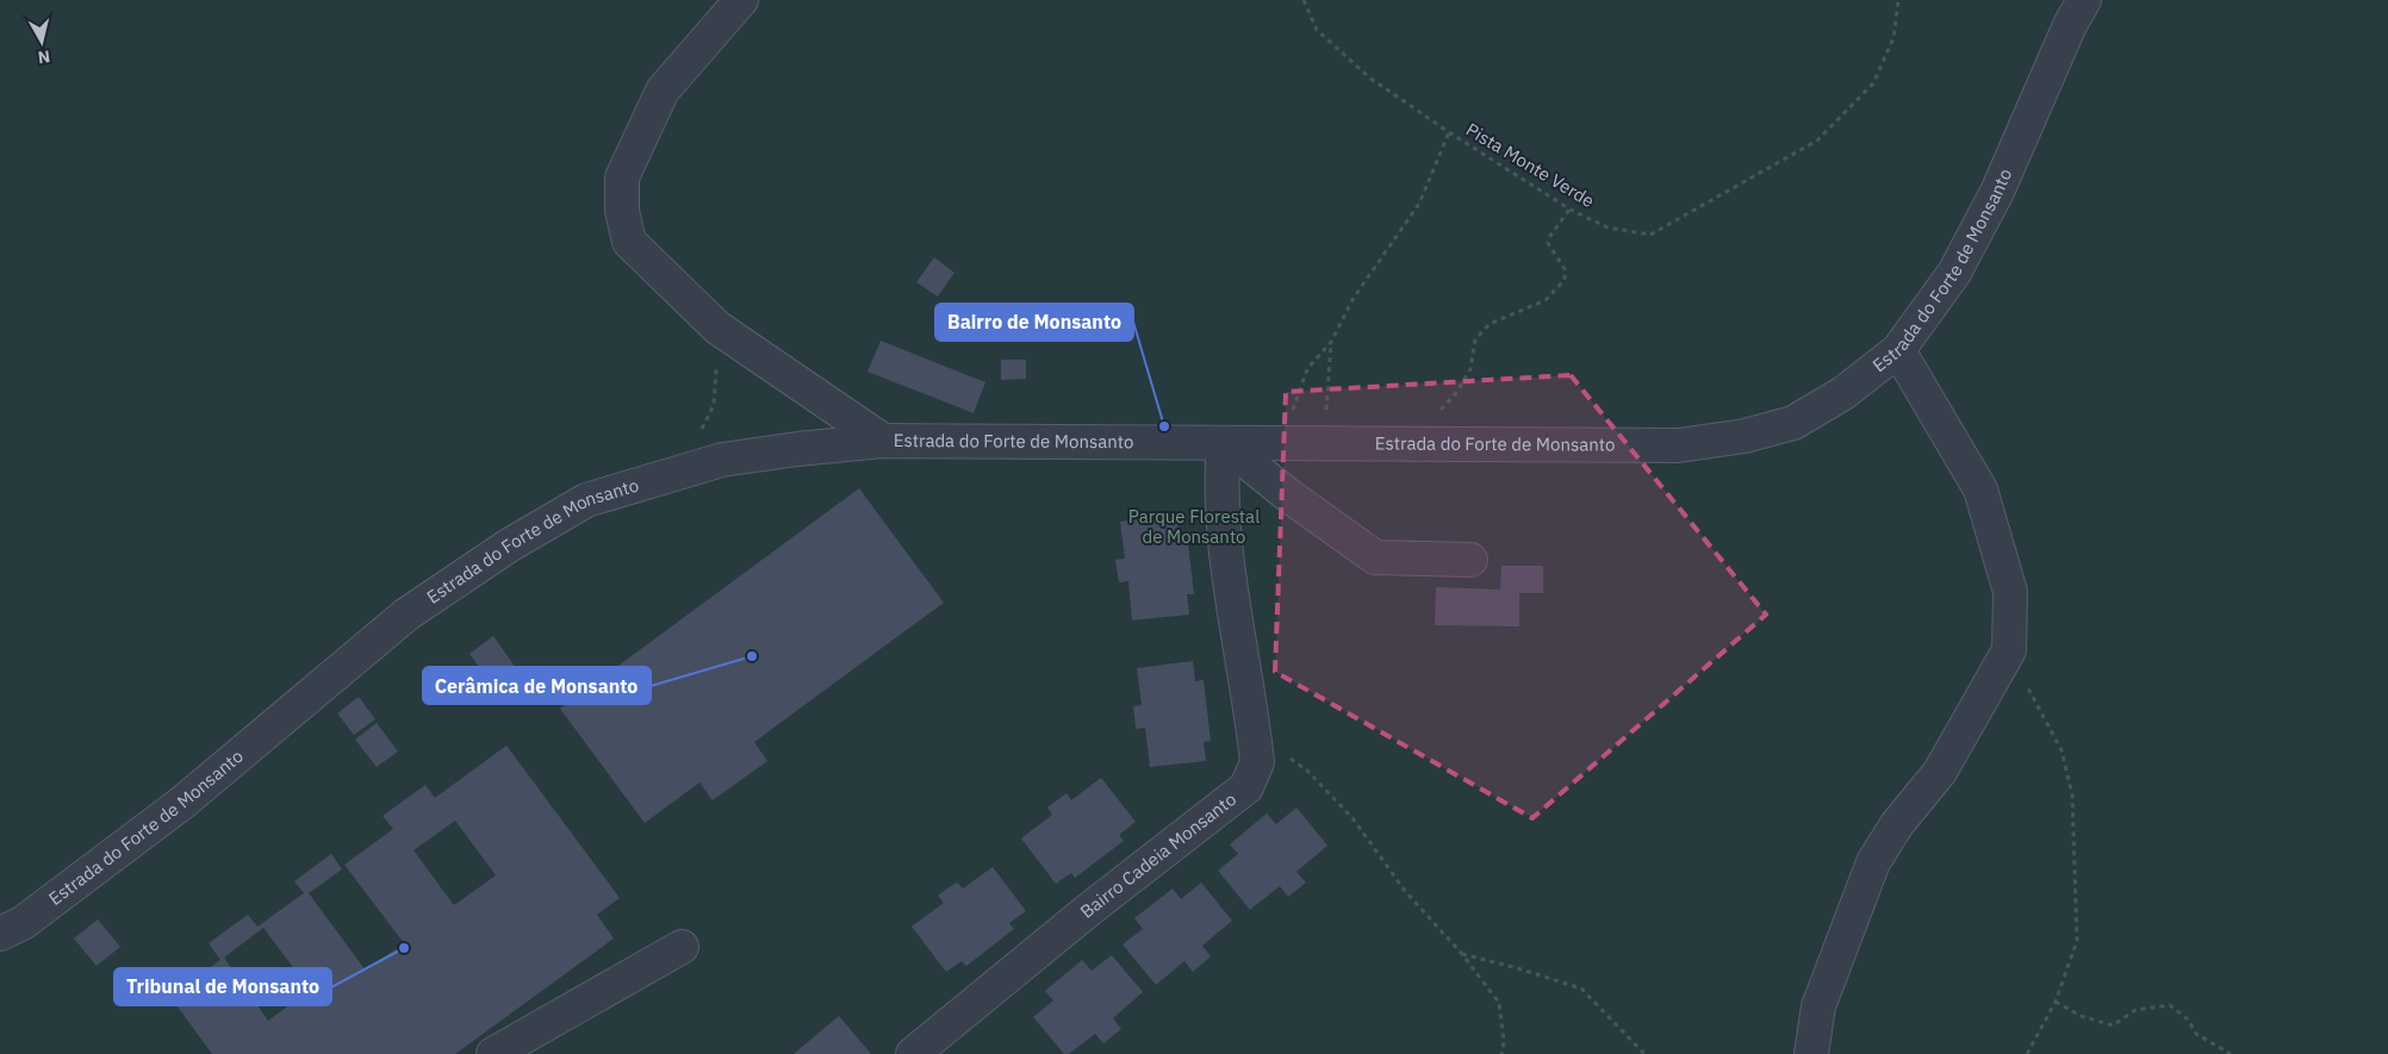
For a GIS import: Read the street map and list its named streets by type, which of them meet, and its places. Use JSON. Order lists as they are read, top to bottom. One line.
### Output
{"streets":{"street":["Estrada do Forte de Monsanto","Bairro Cadeia Monsanto"],"path":["Pista Monte Verde"]},"crossings":[["Estrada do Forte de Monsanto","Bairro Cadeia Monsanto"]],"parks":["Parque Florestal de Monsanto"],"places":["Bairro de Monsanto","Cerâmica de Monsanto","Tribunal de Monsanto"],"north":"bottom"}
